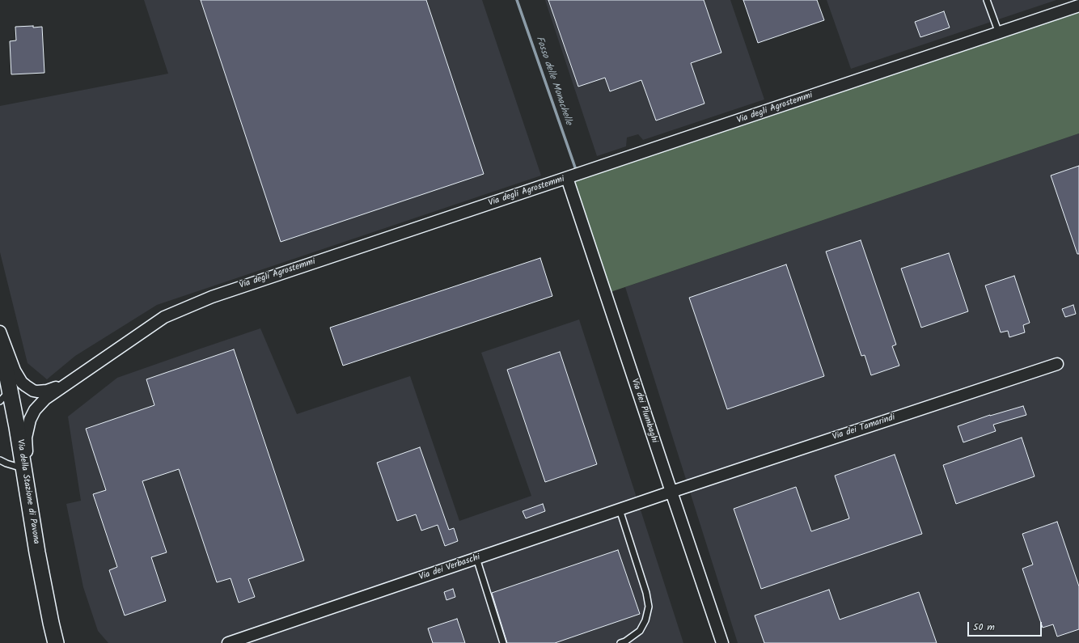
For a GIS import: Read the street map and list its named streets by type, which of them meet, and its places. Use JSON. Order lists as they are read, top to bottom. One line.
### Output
{"streets":{"main road":["Via della Stazione di Pavona"],"street":["Via degli Agrostemmi","Via dei Plumbaghi","Via dei Tamarindi","Via dei Verbaschi"]},"crossings":[["Via degli Agrostemmi","Via dei Plumbaghi"],["Via degli Agrostemmi","Via della Stazione di Pavona"],["Via dei Plumbaghi","Via dei Tamarindi"],["Via dei Plumbaghi","Via dei Verbaschi"],["Via dei Tamarindi","Via dei Verbaschi"]],"water":["Fosso delle Monachelle"],"scale_bar":"50 m"}
